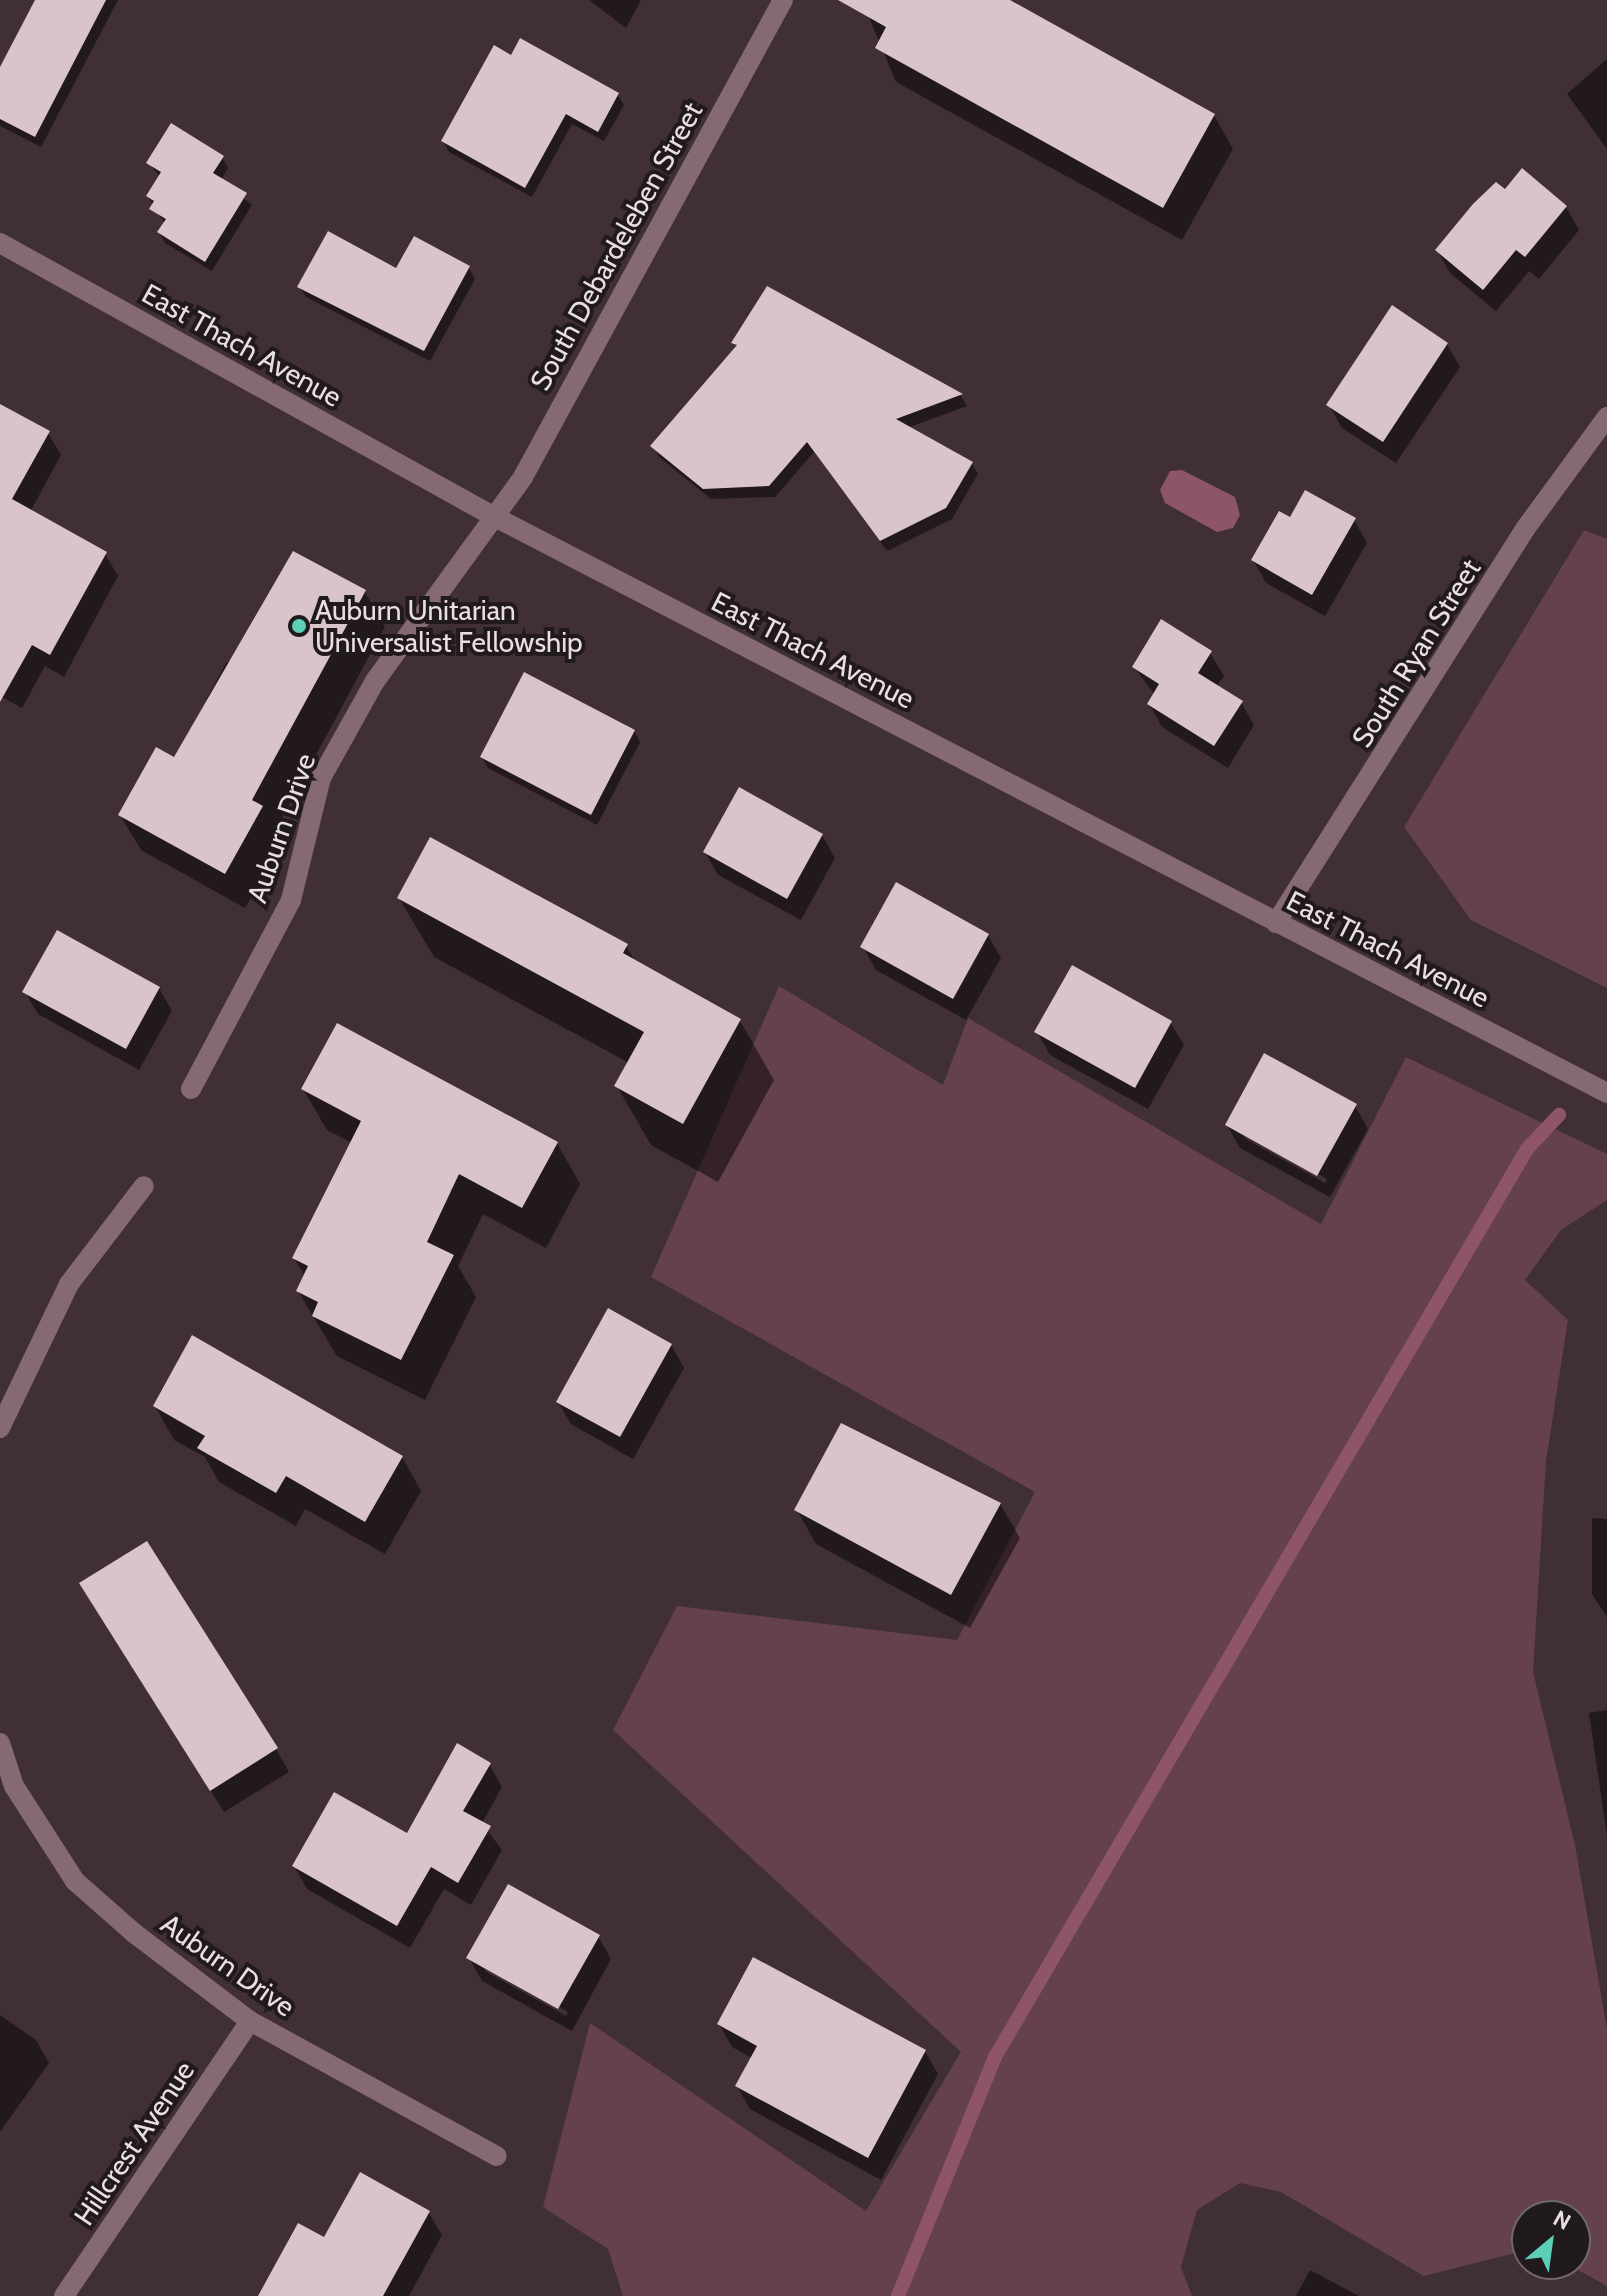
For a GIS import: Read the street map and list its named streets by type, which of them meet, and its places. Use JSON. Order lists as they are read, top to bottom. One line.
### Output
{"streets":{"street":["South Debardeleben Street","East Thach Avenue","South Ryan Street","Auburn Drive","Hillcrest Avenue"]},"crossings":[["South Debardeleben Street","East Thach Avenue"],["South Debardeleben Street","Auburn Drive"],["East Thach Avenue","South Ryan Street"],["East Thach Avenue","Auburn Drive"],["Auburn Drive","Hillcrest Avenue"]],"places":["Auburn Unitarian Universalist Fellowship"],"north":"top right"}
